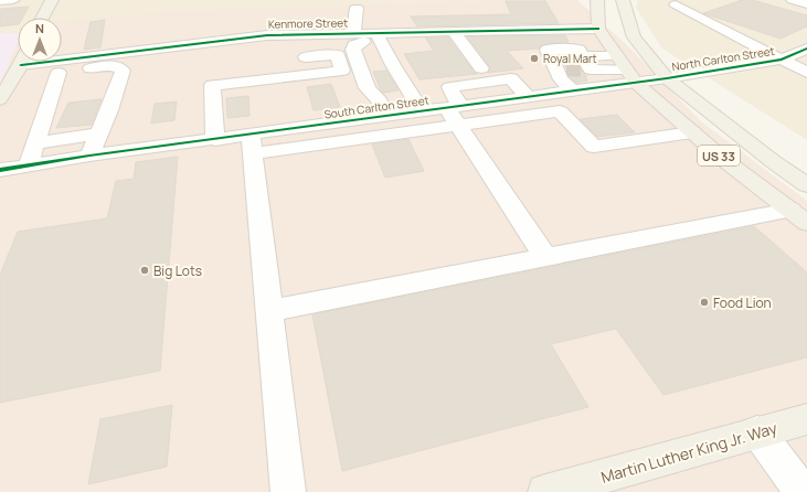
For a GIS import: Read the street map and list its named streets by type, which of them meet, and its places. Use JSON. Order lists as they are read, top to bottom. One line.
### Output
{"streets":{"main road":["US 33","Martin Luther King Jr. Way"],"street":["Kenmore Street","North Carlton Street","South Carlton Street"]},"crossings":[["Kenmore Street","US 33"],["North Carlton Street","South Carlton Street"],["North Carlton Street","US 33"],["South Carlton Street","US 33"]],"places":["Royal Mart","Big Lots","Food Lion"],"north":"top"}
